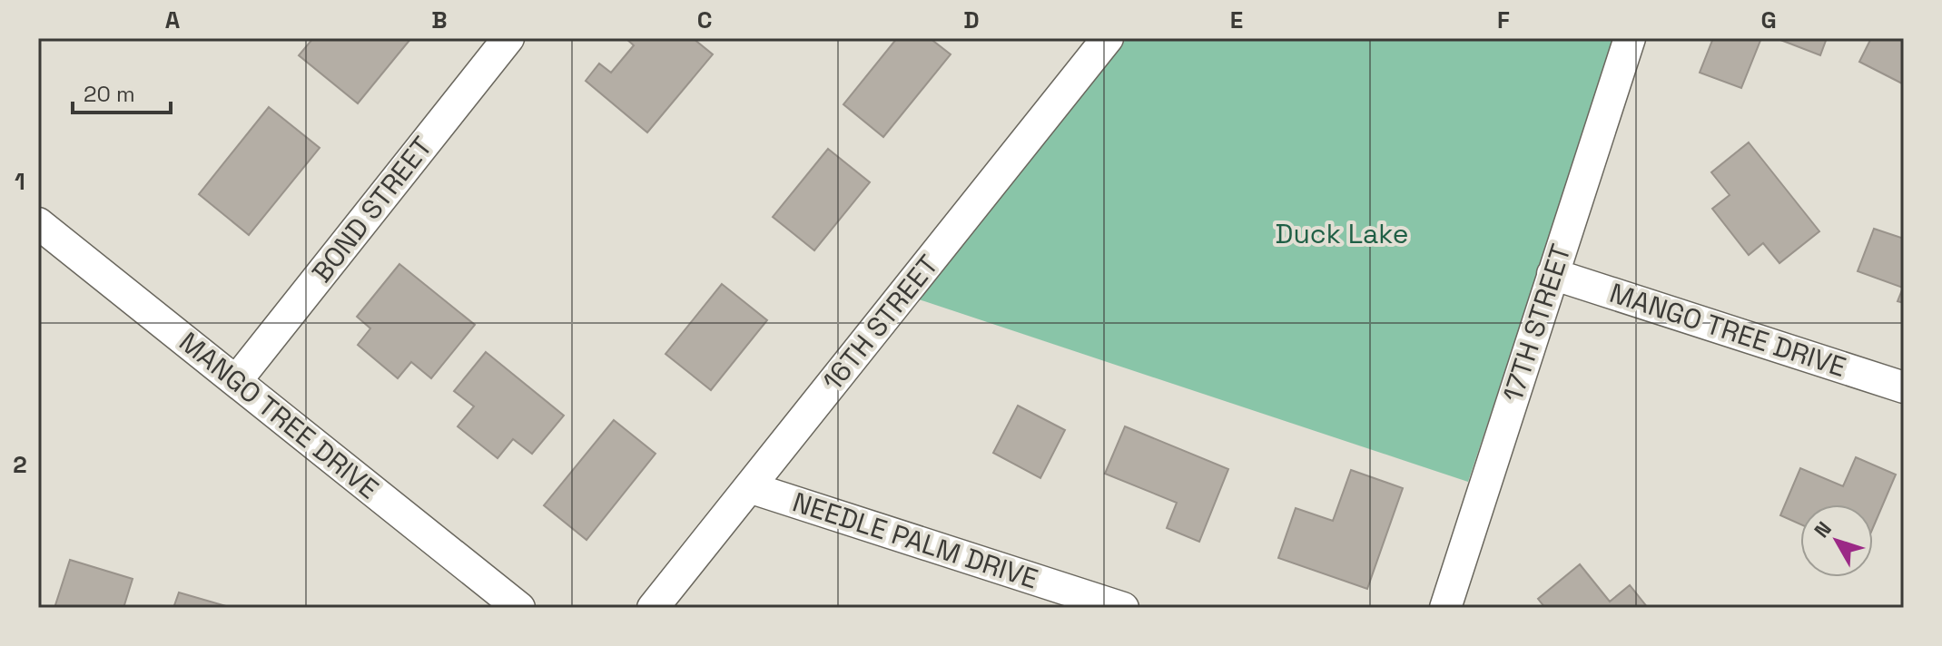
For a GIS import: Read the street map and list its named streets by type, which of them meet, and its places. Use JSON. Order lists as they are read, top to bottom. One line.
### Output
{"streets":{"street":["BOND STREET","16TH STREET","17TH STREET","MANGO TREE DRIVE","NEEDLE PALM DRIVE"]},"crossings":[["BOND STREET","MANGO TREE DRIVE"],["16TH STREET","NEEDLE PALM DRIVE"],["17TH STREET","MANGO TREE DRIVE"]],"parks":["Duck Lake"],"scale_bar":"20 m","north":"top left","grid":{"columns":["A","B","C","D","E","F","G"],"rows":["1","2"]}}
